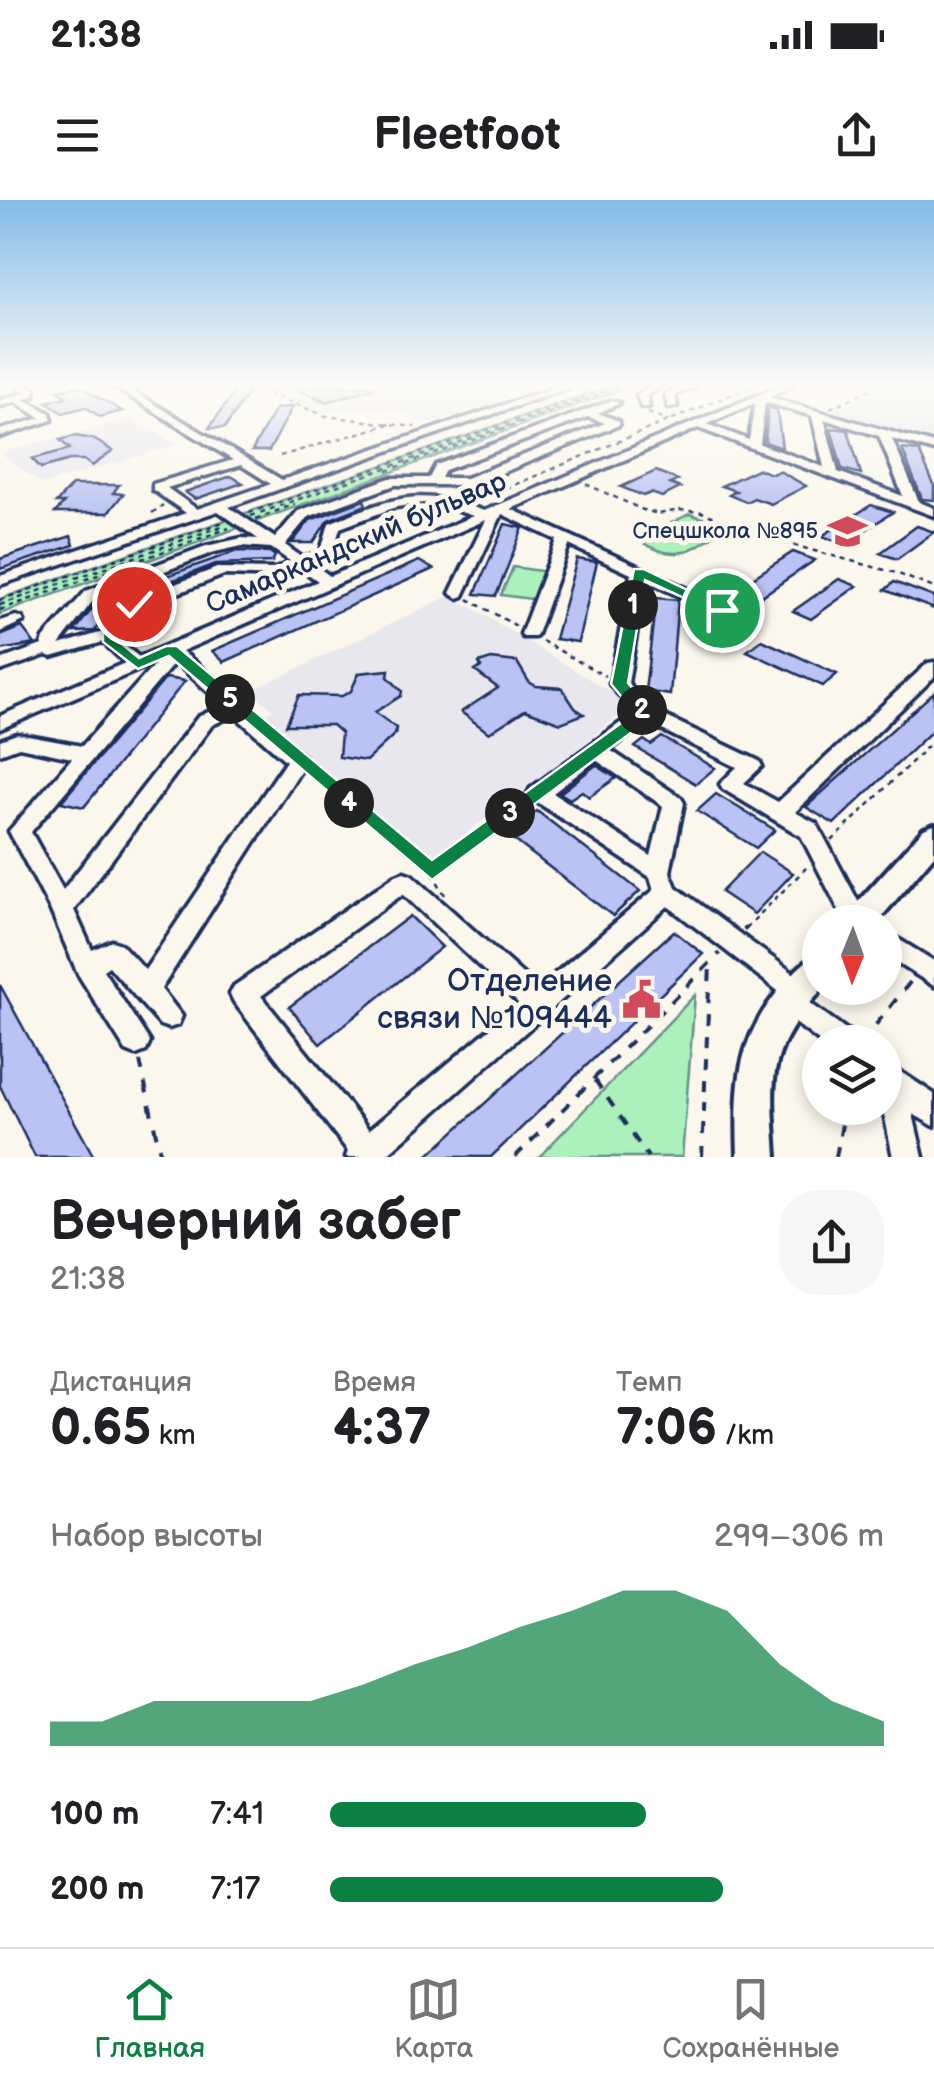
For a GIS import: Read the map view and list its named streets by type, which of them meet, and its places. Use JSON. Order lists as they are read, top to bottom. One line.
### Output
{"streets":{"street":["Самаркандский бульвар"]},"places":{"school or university":["Спецшкола №895"],"public building":["Отделение связи №109444"]},"north":"bottom","page":{"status":"21:38","header":"Fleetfoot","pins":["1","5","2","4","3"],"heading":["Вечерний забег","21:38"],"stats":[["Дистанция","0.65 km"],["Время","4:37"],["Темп","7:06 /km"]],"chart":["Набор высоты","299–306 m"],"list":[{"name":"100 m","note":"7:41"},{"name":"200 m","note":"7:17"}],"tabs":["Главная","Карта","Сохранённые"]}}
